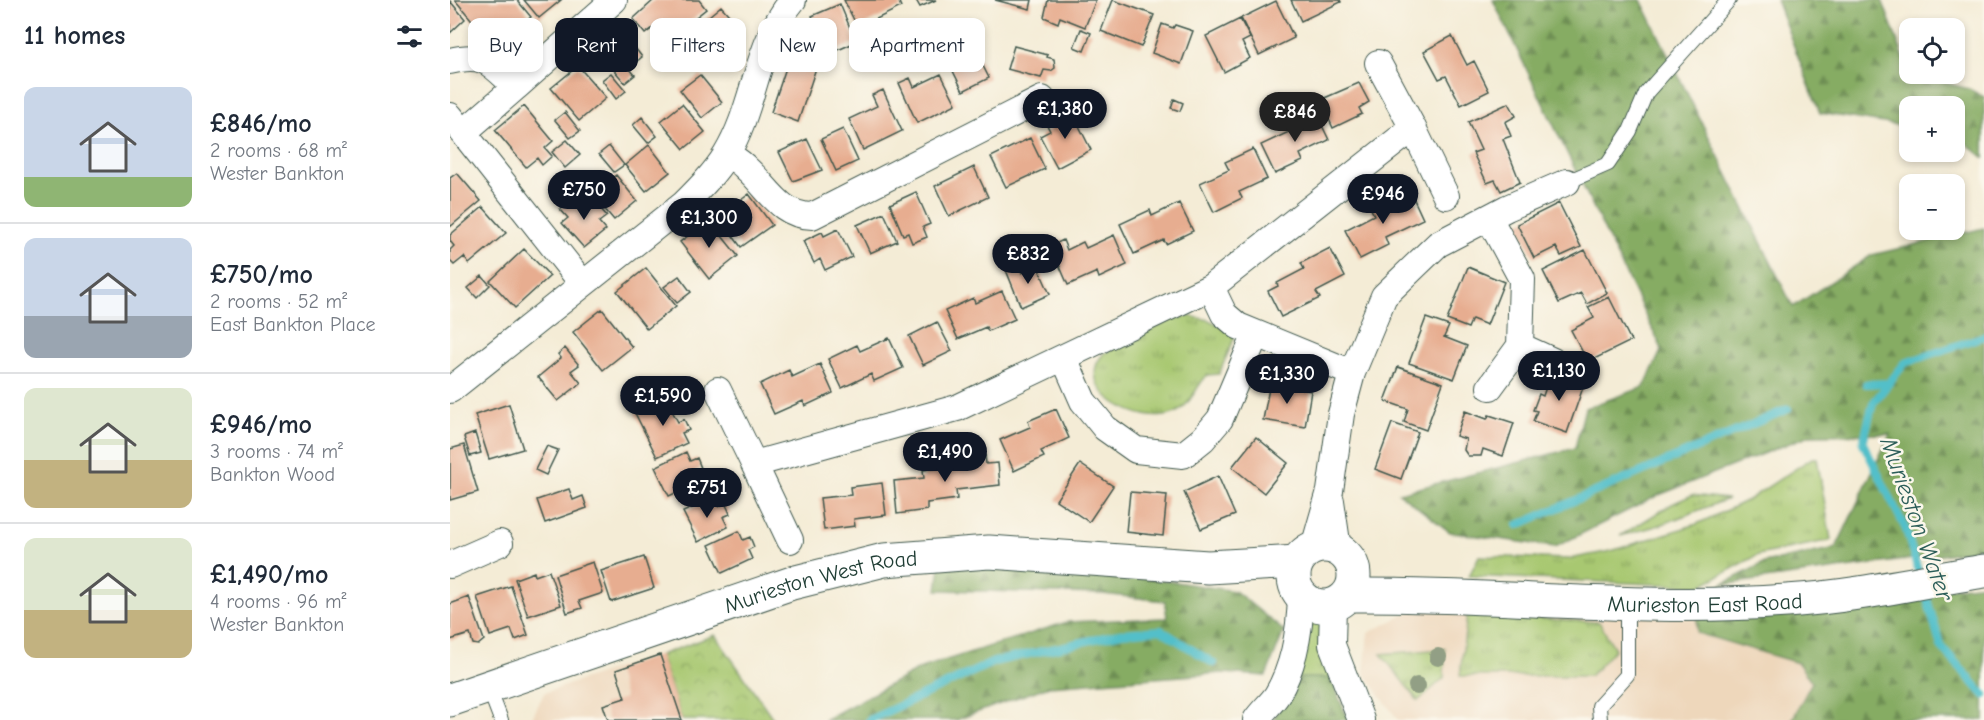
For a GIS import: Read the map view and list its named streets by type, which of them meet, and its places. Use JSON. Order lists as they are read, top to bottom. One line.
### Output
{"streets":{"street":["Murieston West Road","Murieston East Road"]},"crossings":[["Murieston West Road","Murieston East Road"]],"water":["Murieston Water"],"page":{"heading":"11 homes","map_buttons":["+","−"],"chip":["Buy","Rent","Filters","New","Apartment"],"list":[{"name":"£846/mo","note":"2 rooms · 68 m² · Wester Bankton"},{"name":"£750/mo","note":"2 rooms · 52 m² · East Bankton Place"},{"name":"£946/mo","note":"3 rooms · 74 m² · Bankton Wood"},{"name":"£1,490/mo","note":"4 rooms · 96 m² · Wester Bankton"}],"price":["£1,380","£846","£750","£946","£1,300","£832","£1,130","£1,330","£1,590","£1,490","£751"]}}
